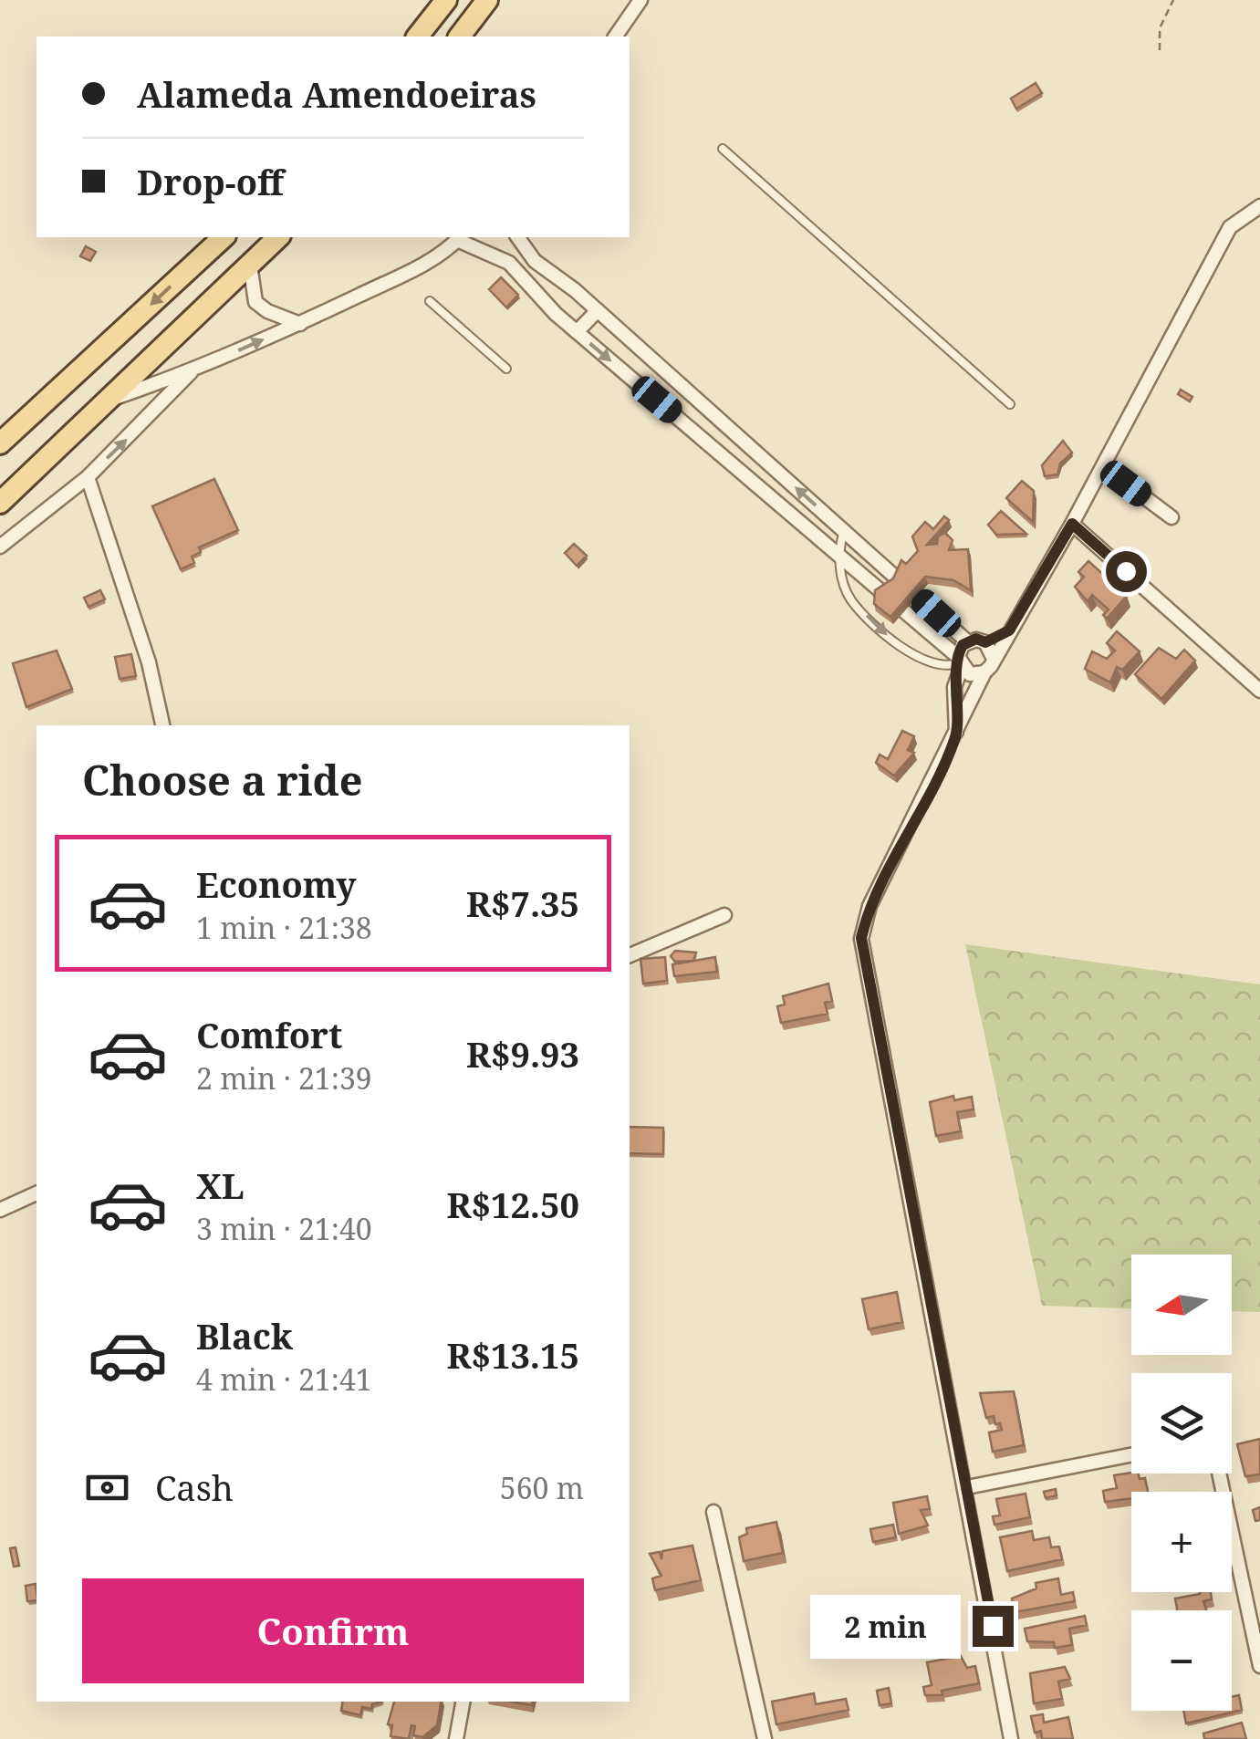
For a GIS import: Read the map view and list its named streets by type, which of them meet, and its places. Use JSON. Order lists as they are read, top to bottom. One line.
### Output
{"north":"left","page":{"banner":["Alameda Amendoeiras","Drop-off"],"heading":"Choose a ride","list":[{"name":"Economy","note":"1 min · 21:38","value":"R$7.35"},{"name":"Comfort","note":"2 min · 21:39","value":"R$9.93"},{"name":"XL","note":"3 min · 21:40","value":"R$12.50"},{"name":"Black","note":"4 min · 21:41","value":"R$13.15"}],"map_buttons":["+","−"],"pay":["Cash","560 m"],"buttons":"Confirm","bubble":"2 min"}}
